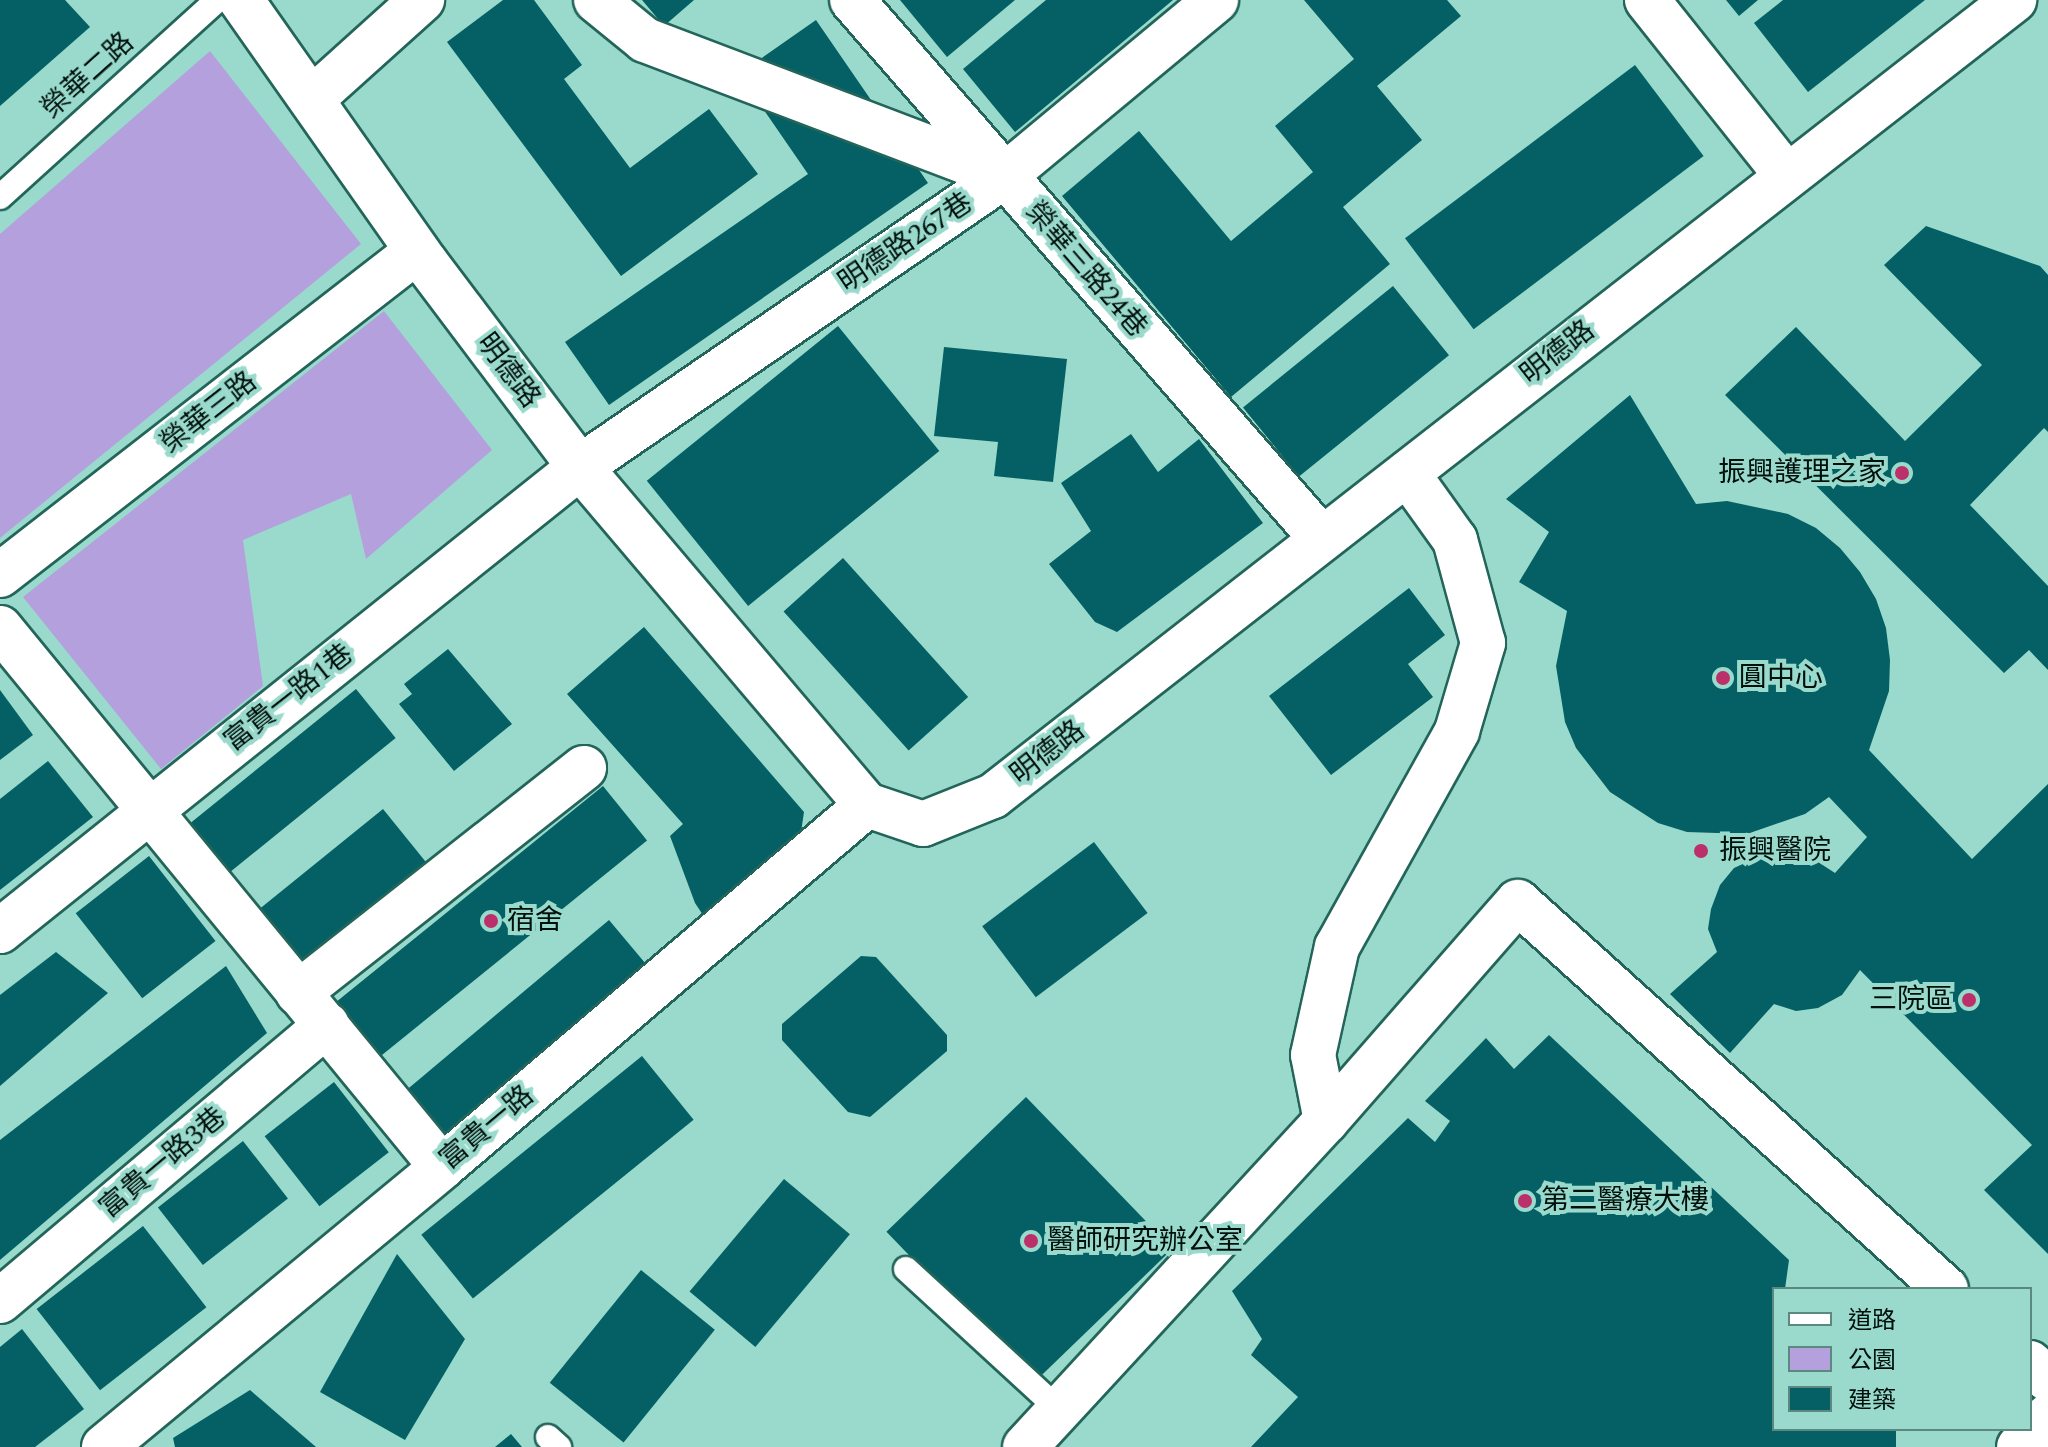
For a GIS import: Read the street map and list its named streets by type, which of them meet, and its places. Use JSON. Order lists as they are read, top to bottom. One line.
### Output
{"streets":{"street":["明德路267巷","榮華三路24巷","明德路","榮華三路","富貴一路1巷","富貴一路","富貴一路3巷"],"lane":["榮華二路"]},"crossings":[["明德路267巷","榮華三路24巷"],["明德路267巷","明德路"],["明德路267巷","富貴一路1巷"],["榮華三路24巷","明德路"],["明德路","榮華三路"],["明德路","富貴一路1巷"],["明德路","富貴一路"]],"places":["振興護理之家","圓中心","振興醫院","宿舍","三院區","第二醫療大樓","醫師研究辦公室"],"legend":["道路","公園","建築"]}
